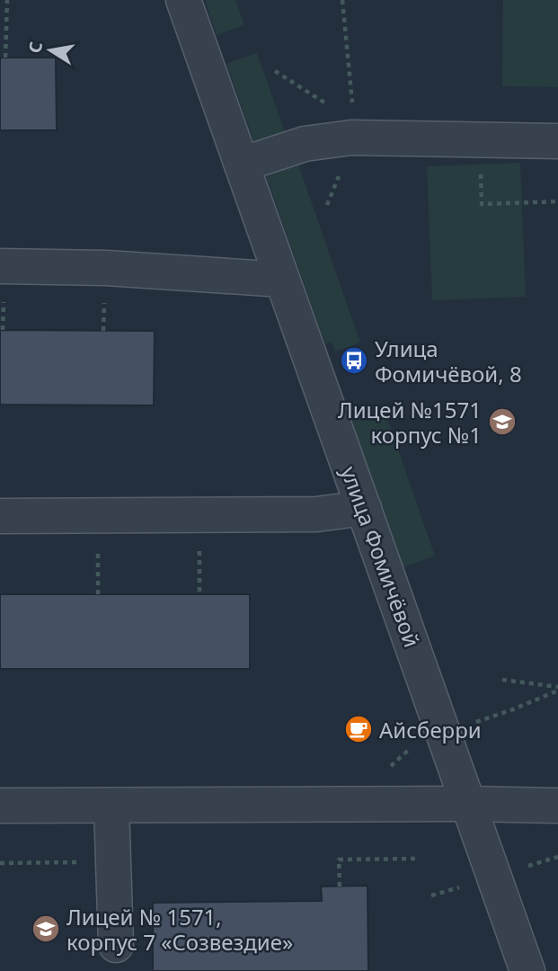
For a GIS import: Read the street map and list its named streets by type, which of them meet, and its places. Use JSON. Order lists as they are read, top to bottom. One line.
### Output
{"streets":{"street":["улица Фомичёвой"]},"places":{"bus stop":["Улица Фомичёвой, 8"],"school or university":["Лицей №1571 корпус №1","Лицей № 1571, корпус 7 «Созвездие»"],"cafe":["Айсберри"]},"north":"left"}
